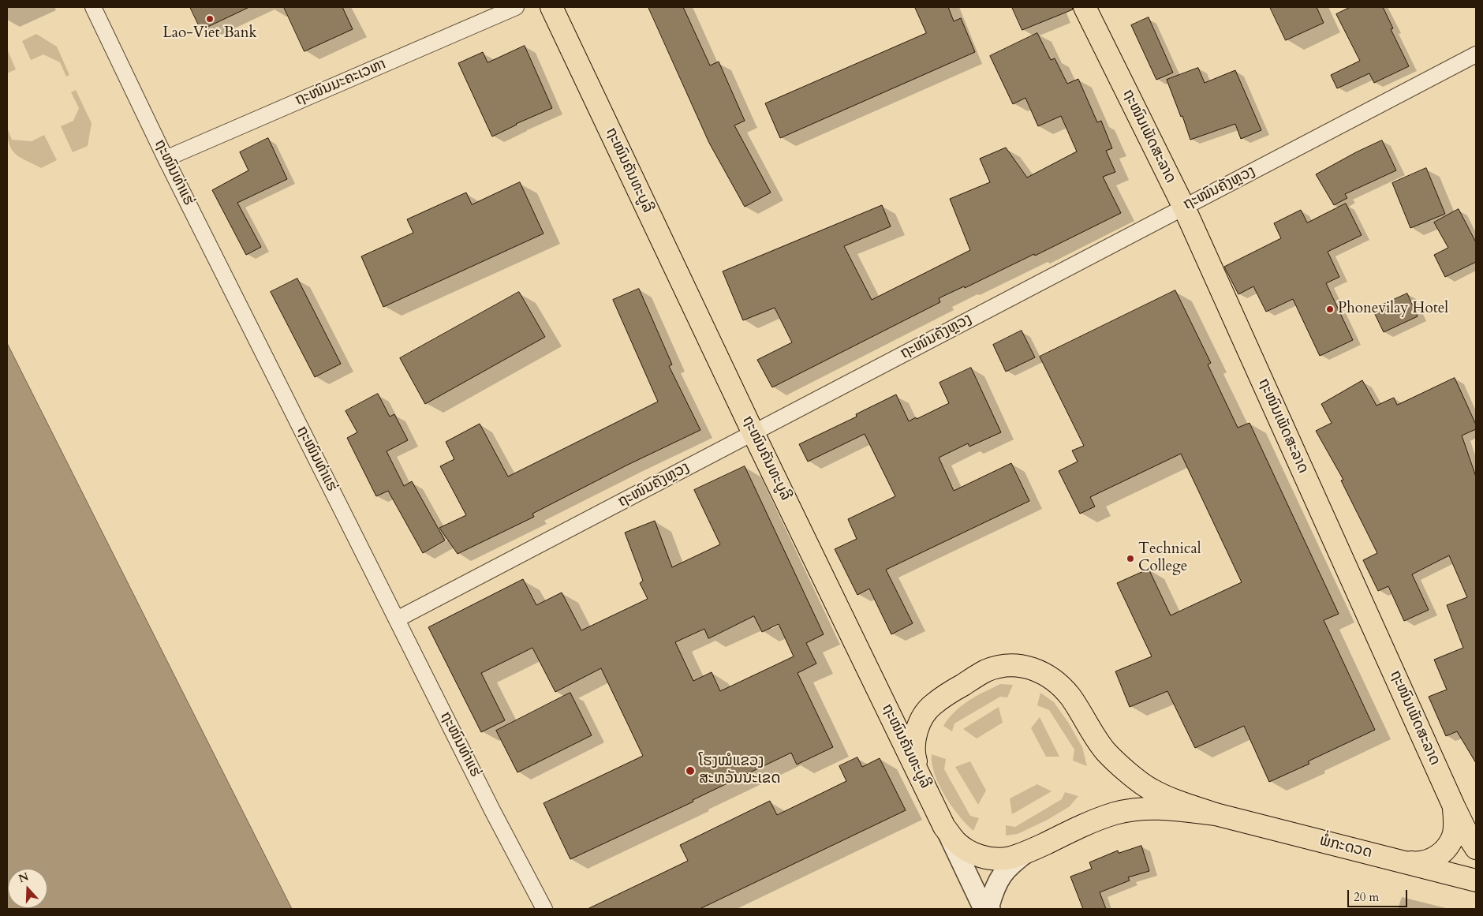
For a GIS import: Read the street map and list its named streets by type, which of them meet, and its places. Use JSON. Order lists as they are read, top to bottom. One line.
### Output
{"streets":{"main road":["ຖະໜົນເພັດສະລາດ","ຖະໜົນຄັນທະບູລີ","ພໍ່ກະດວດ"],"street":["ຖະໜົນມະຄະເວຫາ","ຖະໜົນທ່າແຮ່","ຖະໜົນຄັງຫຼວງ"]},"crossings":[["ຖະໜົນມະຄະເວຫາ","ຖະໜົນທ່າແຮ່"],["ຖະໜົນເພັດສະລາດ","ຖະໜົນຄັງຫຼວງ"],["ຖະໜົນຄັນທະບູລີ","ຖະໜົນຄັງຫຼວງ"],["ຖະໜົນທ່າແຮ່","ຖະໜົນຄັງຫຼວງ"]],"places":["Lao-Viet Bank","Phonevilay Hotel","Technical College","ໂຮງໝໍແຂວງ ສະຫວັນນະເຂດ"],"scale_bar":"20 m","north":"top"}
